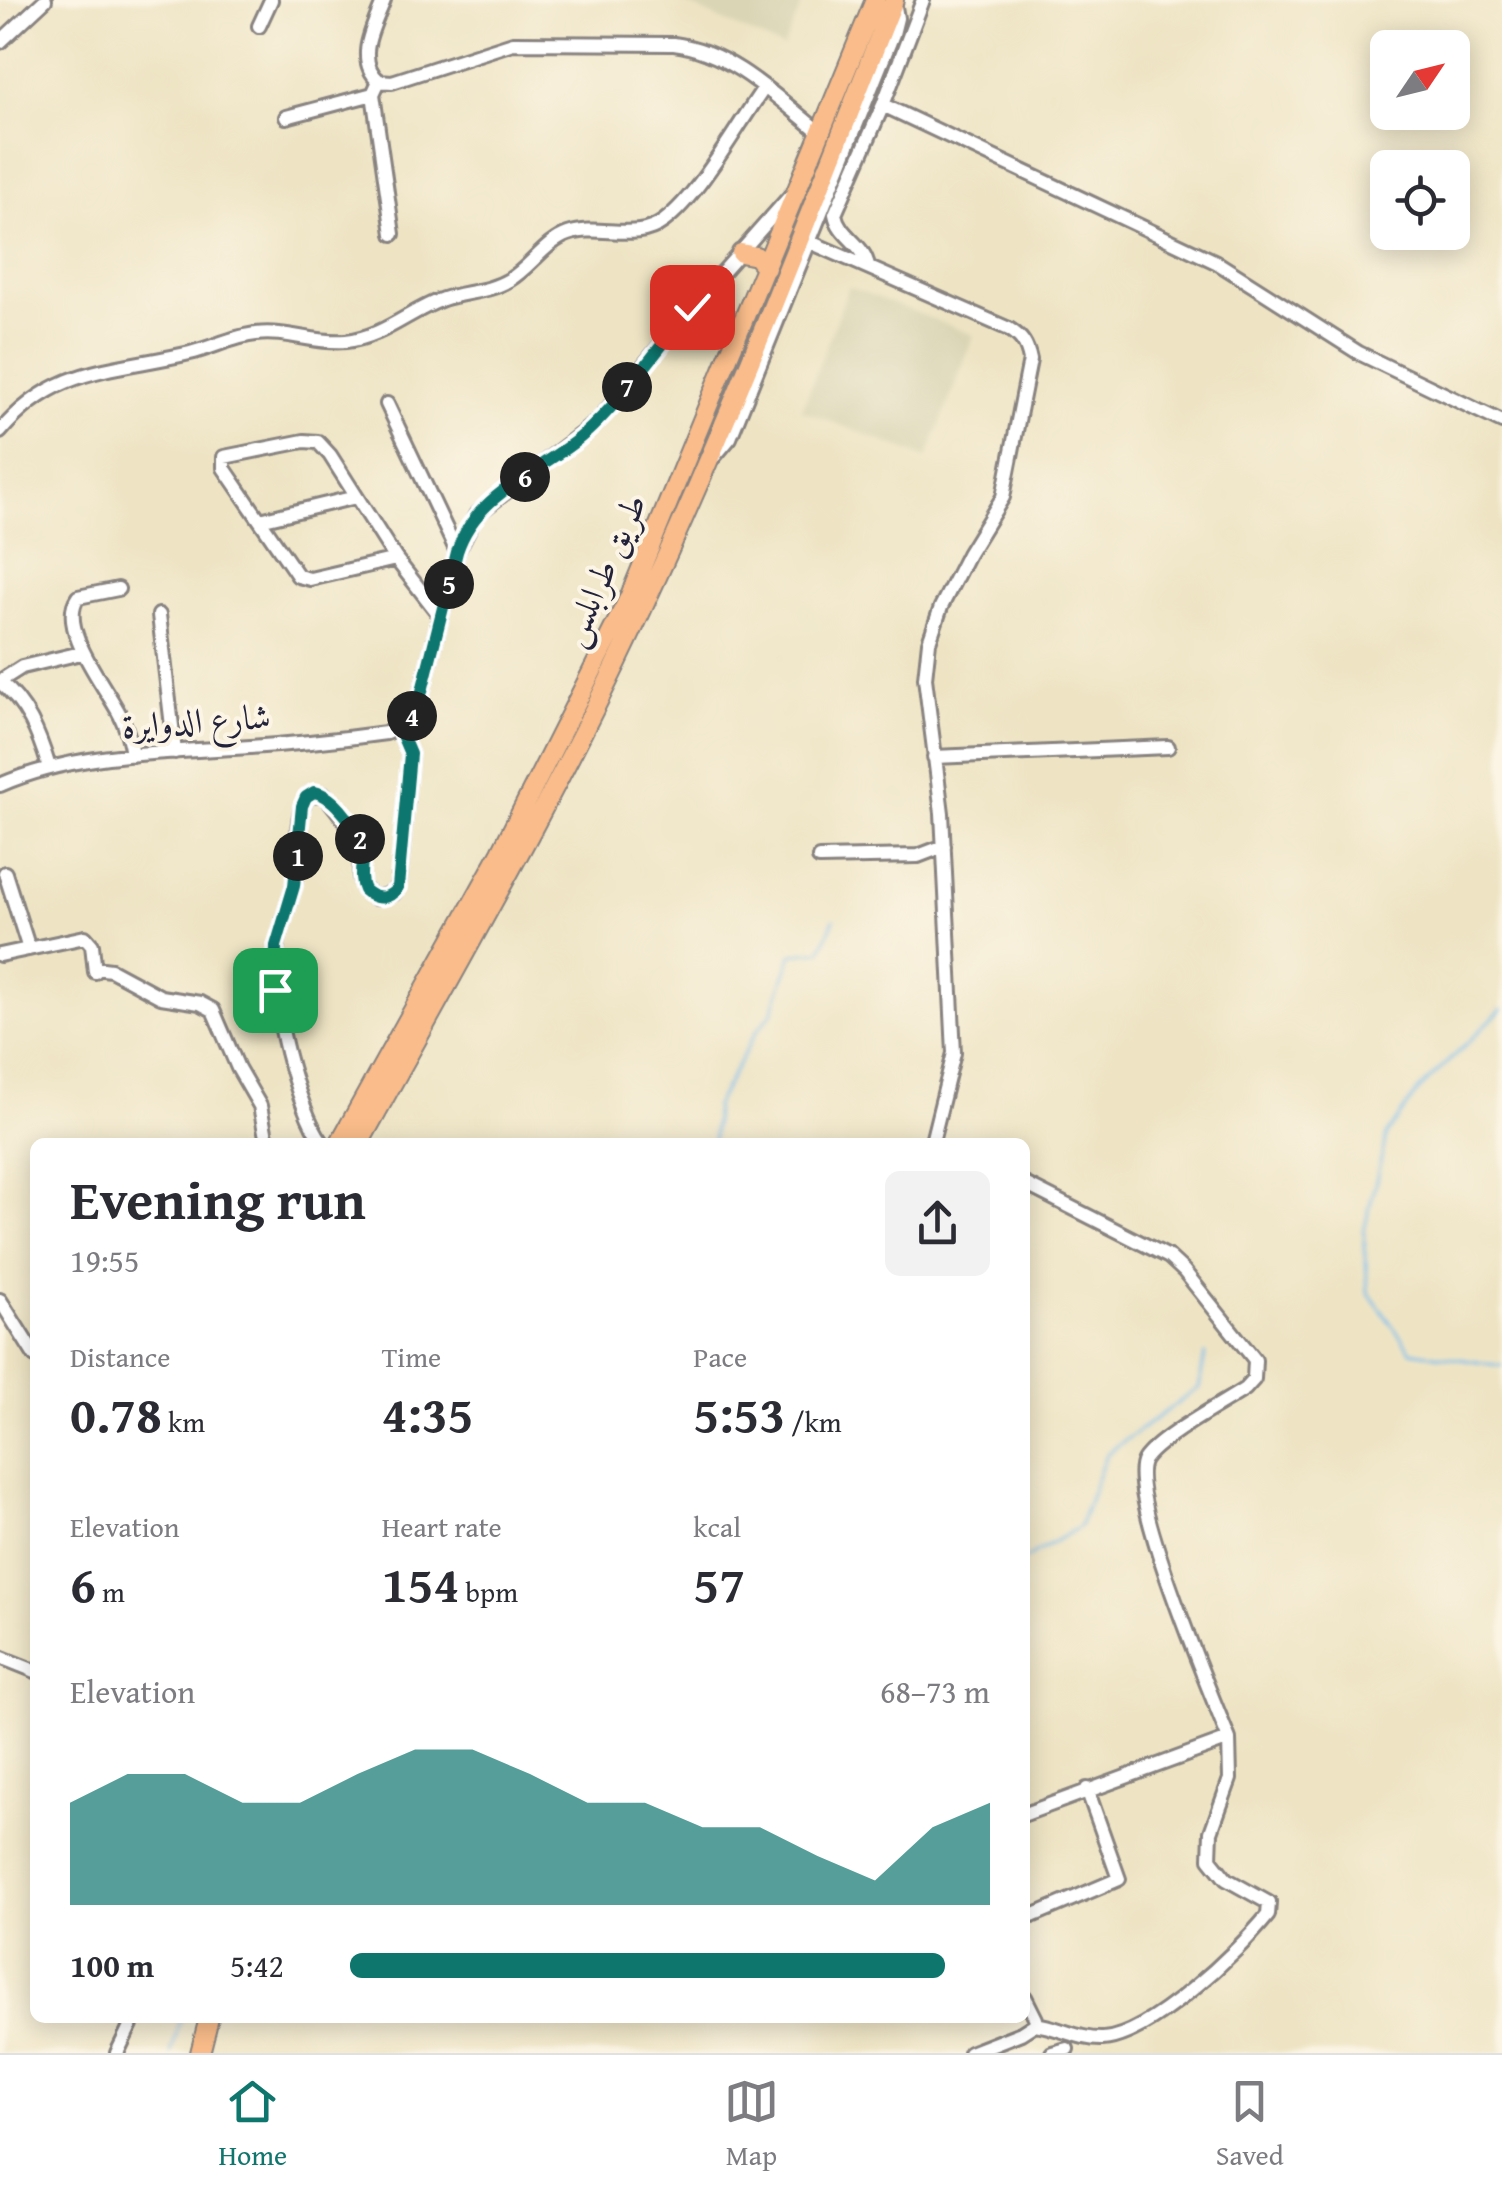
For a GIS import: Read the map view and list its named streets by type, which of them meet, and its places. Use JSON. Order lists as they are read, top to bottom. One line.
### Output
{"streets":{"highway":["طريق طرابلس"],"street":["شارع الدوايرة"]},"north":"top right","page":{"pins":["7","6","5","4","2","1"],"heading":["Evening run","19:55"],"stats":[["Distance","0.78 km"],["Time","4:35"],["Pace","5:53 /km"],["Elevation","6 m"],["Heart rate","154 bpm"],["kcal","57"]],"chart":["Elevation","68–73 m"],"list":[{"name":"100 m","note":"5:42"}],"tabs":["Home","Map","Saved"]}}
